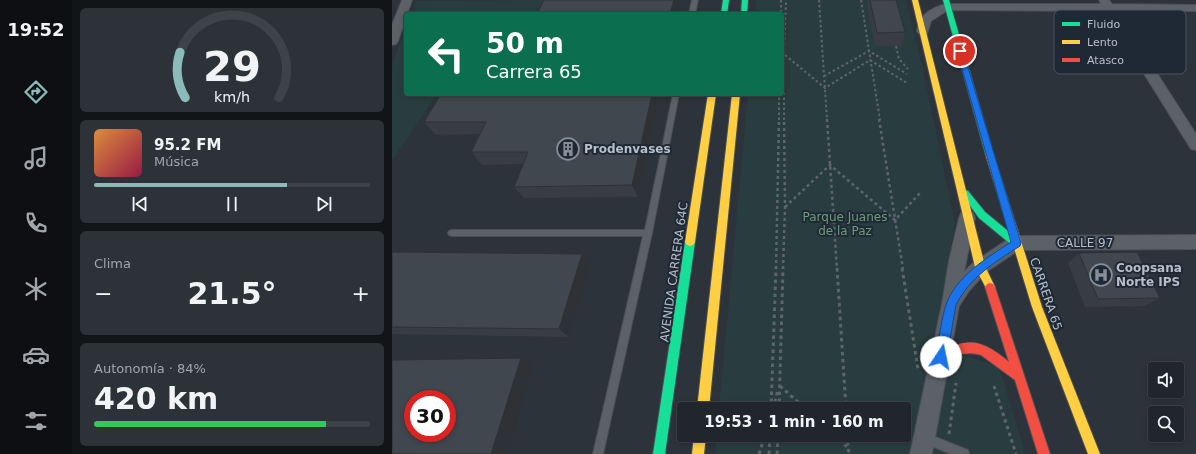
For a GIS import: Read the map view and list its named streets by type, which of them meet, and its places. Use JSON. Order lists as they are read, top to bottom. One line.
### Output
{"streets":{"main road":["AVENIDA CARRERA 64C","CARRERA 65"],"street":["CALLE 97"]},"crossings":[["CALLE 97","CARRERA 65"]],"parks":["Parque Juanes de la Paz"],"places":{"building":["Prodenvases"],"hospital":["Coopsana Norte IPS"]},"legend":["Fluido","Lento","Atasco"],"page":{"tabs":"19:52","turn":["50 m","Carrera 65"],"song":["95.2 FM","Música"],"tile":["Clima",["Autonomía · 84%","420 km"]],"heat":["−","21.5°","+"],"limit":"30","trip":"19:53 · 1 min · 160 m","gauge":["29","km/h"]}}
